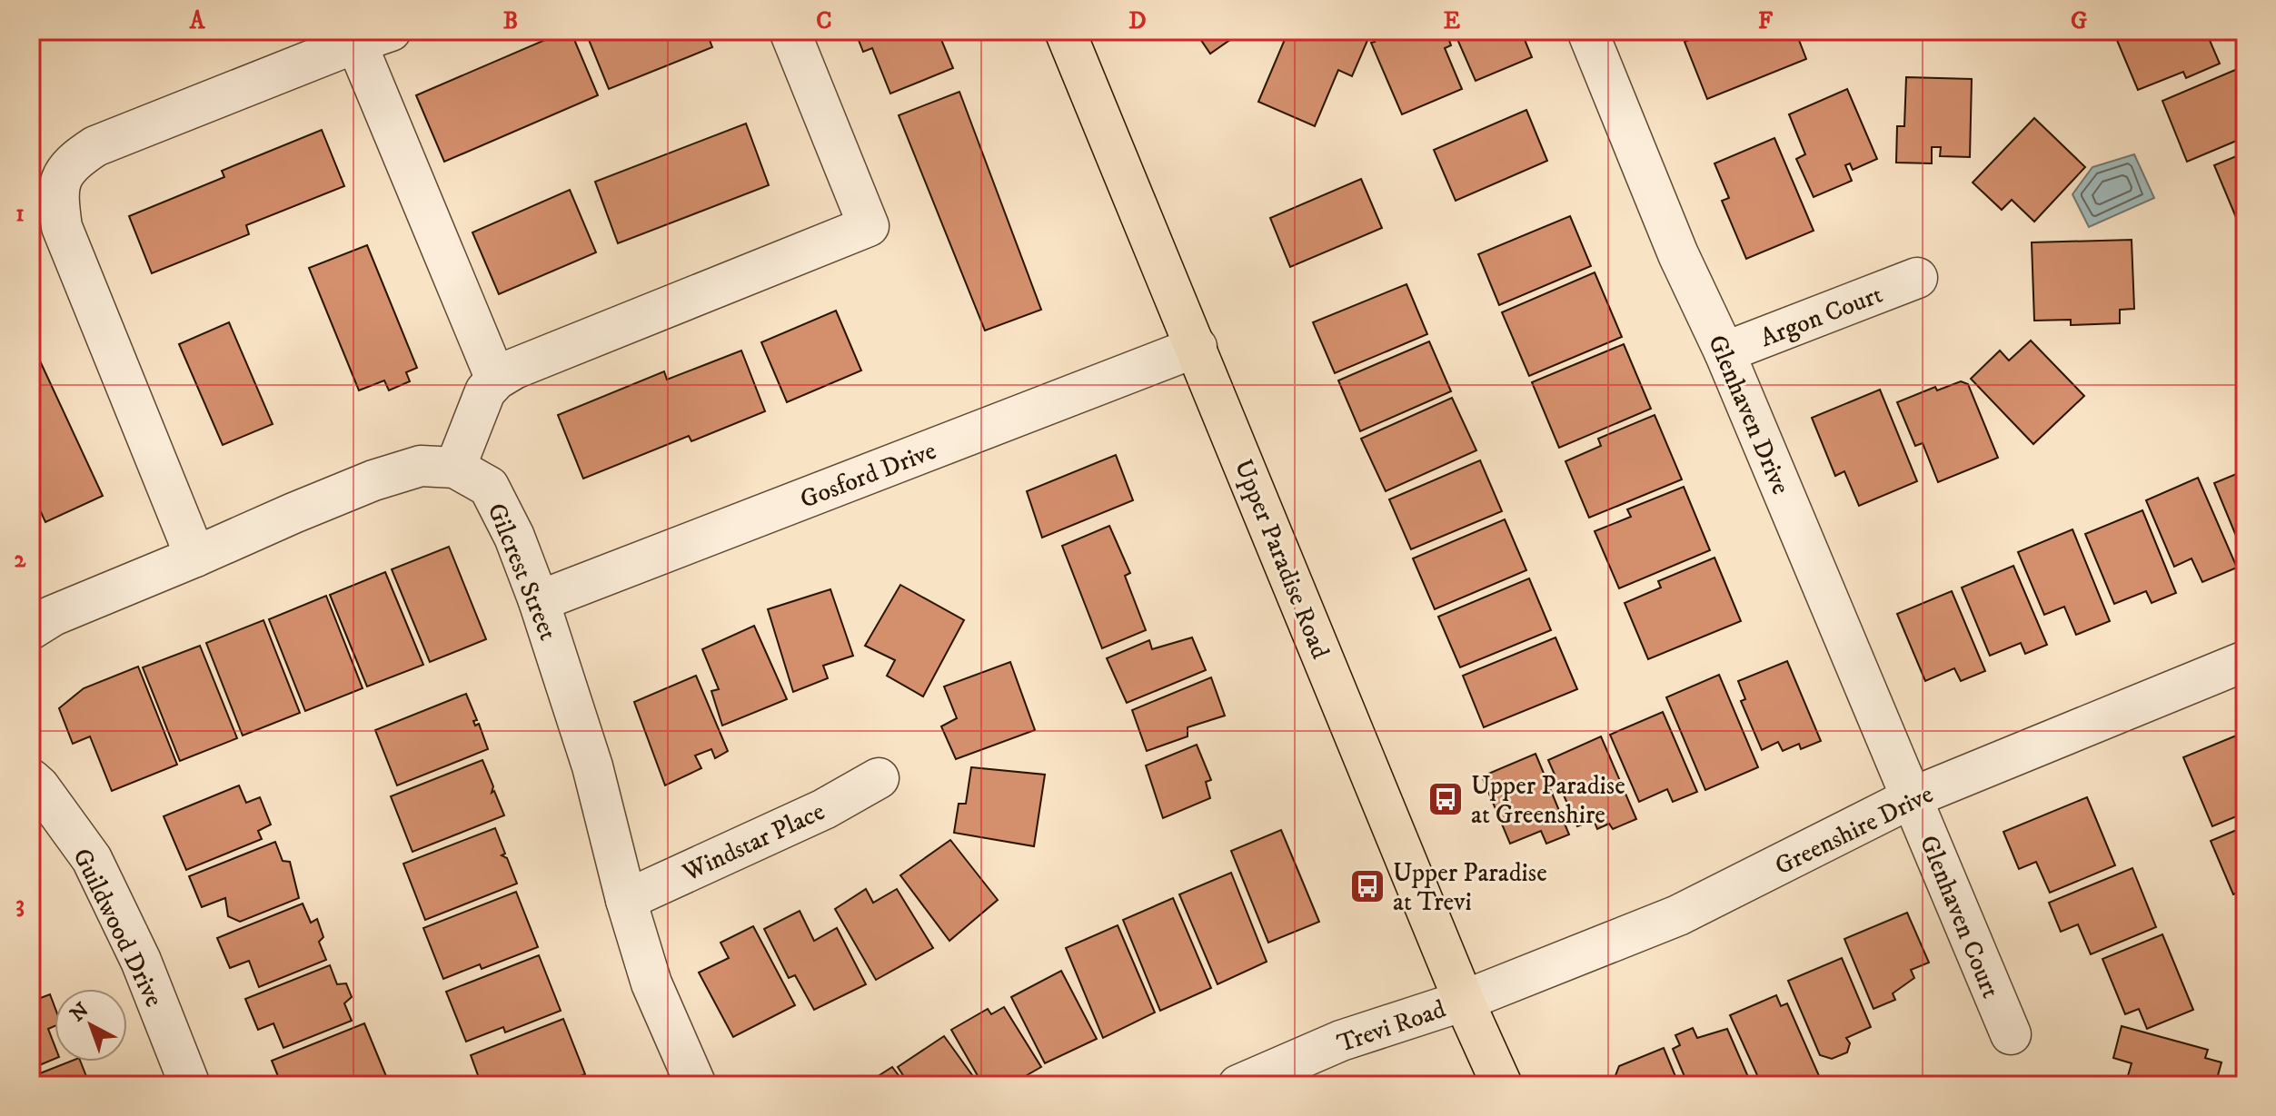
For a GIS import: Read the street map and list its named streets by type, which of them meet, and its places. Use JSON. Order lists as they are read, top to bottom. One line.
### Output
{"streets":{"main road":["Upper Paradise Road"],"street":["Argon Court","Glenhaven Drive","Gosford Drive","Gilcrest Street","Greenshire Drive","Windstar Place","Glenhaven Court","Guildwood Drive","Trevi Road"]},"crossings":[["Argon Court","Glenhaven Drive"],["Glenhaven Drive","Greenshire Drive"],["Glenhaven Drive","Glenhaven Court"],["Gosford Drive","Upper Paradise Road"],["Gosford Drive","Gilcrest Street"],["Upper Paradise Road","Greenshire Drive"],["Upper Paradise Road","Trevi Road"],["Gilcrest Street","Windstar Place"],["Greenshire Drive","Glenhaven Court"],["Greenshire Drive","Trevi Road"]],"places":{"bus stop":["Upper Paradise at Greenshire","Upper Paradise at Trevi"]},"north":"top left","grid":{"columns":["A","B","C","D","E","F","G"],"rows":["1","2","3"]}}
